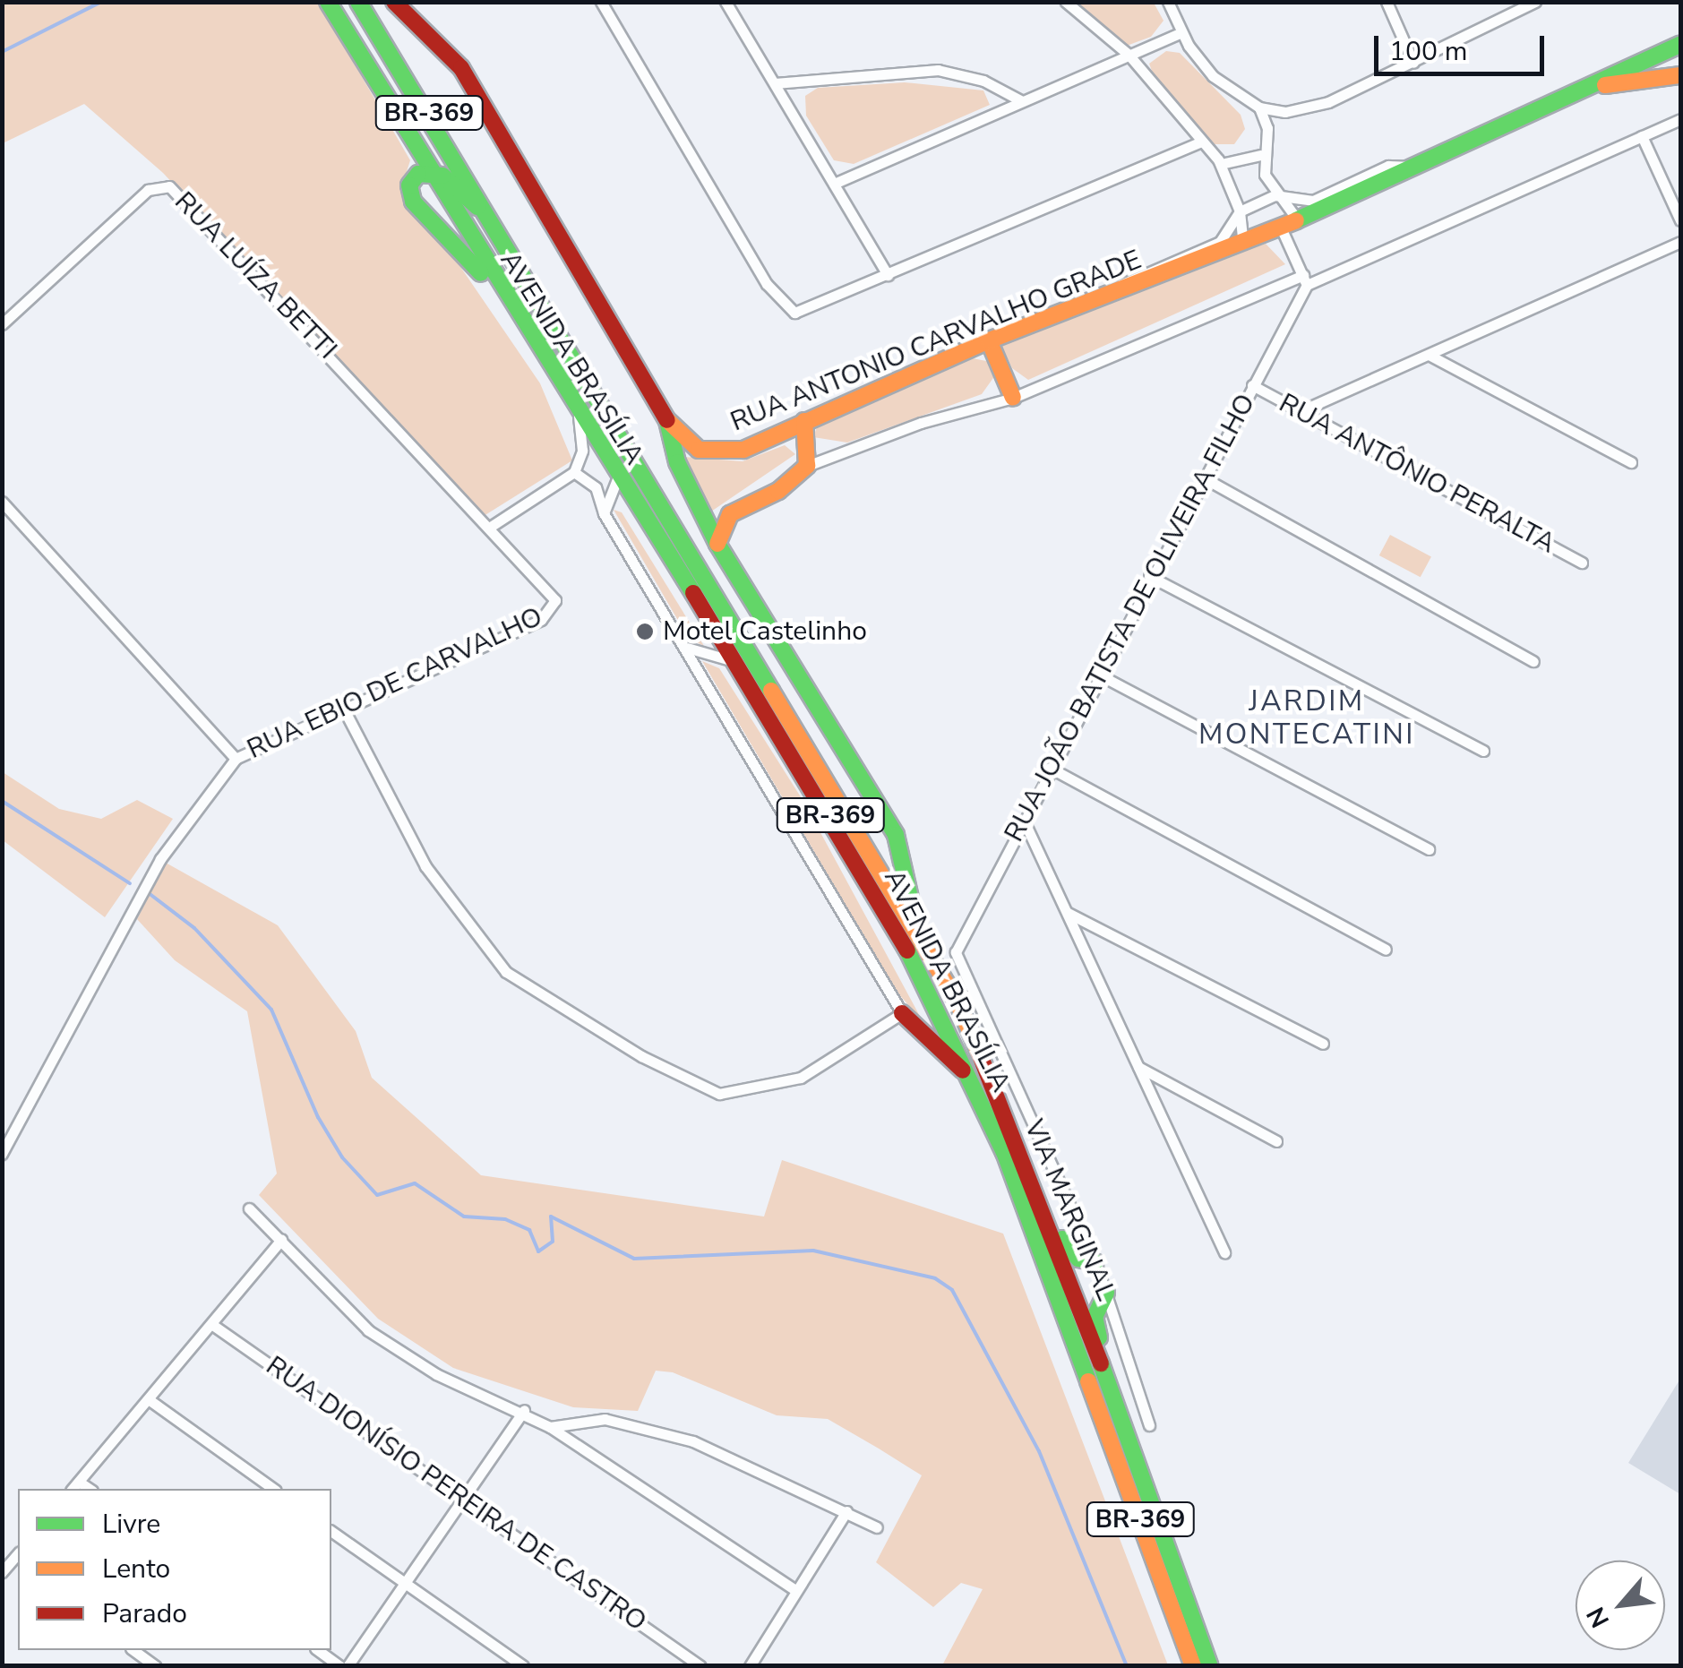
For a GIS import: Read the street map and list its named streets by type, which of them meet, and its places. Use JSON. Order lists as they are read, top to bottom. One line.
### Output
{"streets":{"main road":["BR-369","RUA ANTONIO CARVALHO GRADE","AVENIDA BRASÍLIA"],"street":["RUA LUÍZA BETTI","RUA ANTÔNIO PERALTA","RUA JOÃO BATISTA DE OLIVEIRA FILHO","RUA EBIO DE CARVALHO","VIA MARGINAL","RUA DIONÍSIO PEREIRA DE CASTRO"]},"crossings":[["RUA LUÍZA BETTI","RUA EBIO DE CARVALHO"],["RUA ANTÔNIO PERALTA","RUA JOÃO BATISTA DE OLIVEIRA FILHO"],["RUA JOÃO BATISTA DE OLIVEIRA FILHO","VIA MARGINAL"]],"districts":["JARDIM MONTECATINI"],"places":["Motel Castelinho"],"legend":["Livre","Lento","Parado"],"scale_bar":"100 m","north":"bottom left"}
